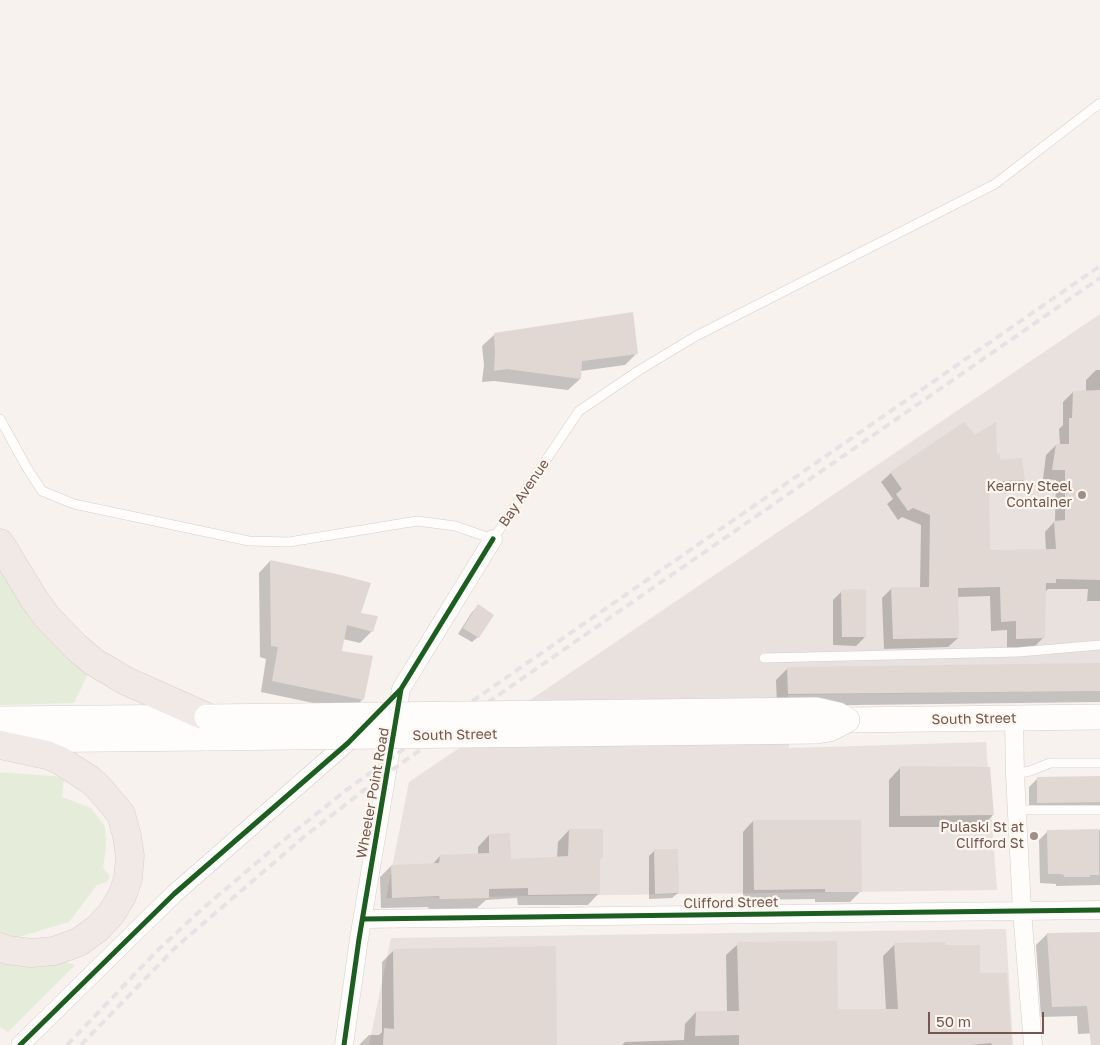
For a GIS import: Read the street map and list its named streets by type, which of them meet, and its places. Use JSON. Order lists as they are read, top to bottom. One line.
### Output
{"streets":{"main road":["South Street"],"street":["Wheeler Point Road","Clifford Street"],"lane":["Bay Avenue"]},"crossings":[["Bay Avenue","Wheeler Point Road"],["Wheeler Point Road","Clifford Street"]],"places":["Kearny Steel Container","Pulaski St at Clifford St"],"scale_bar":"50 m"}
